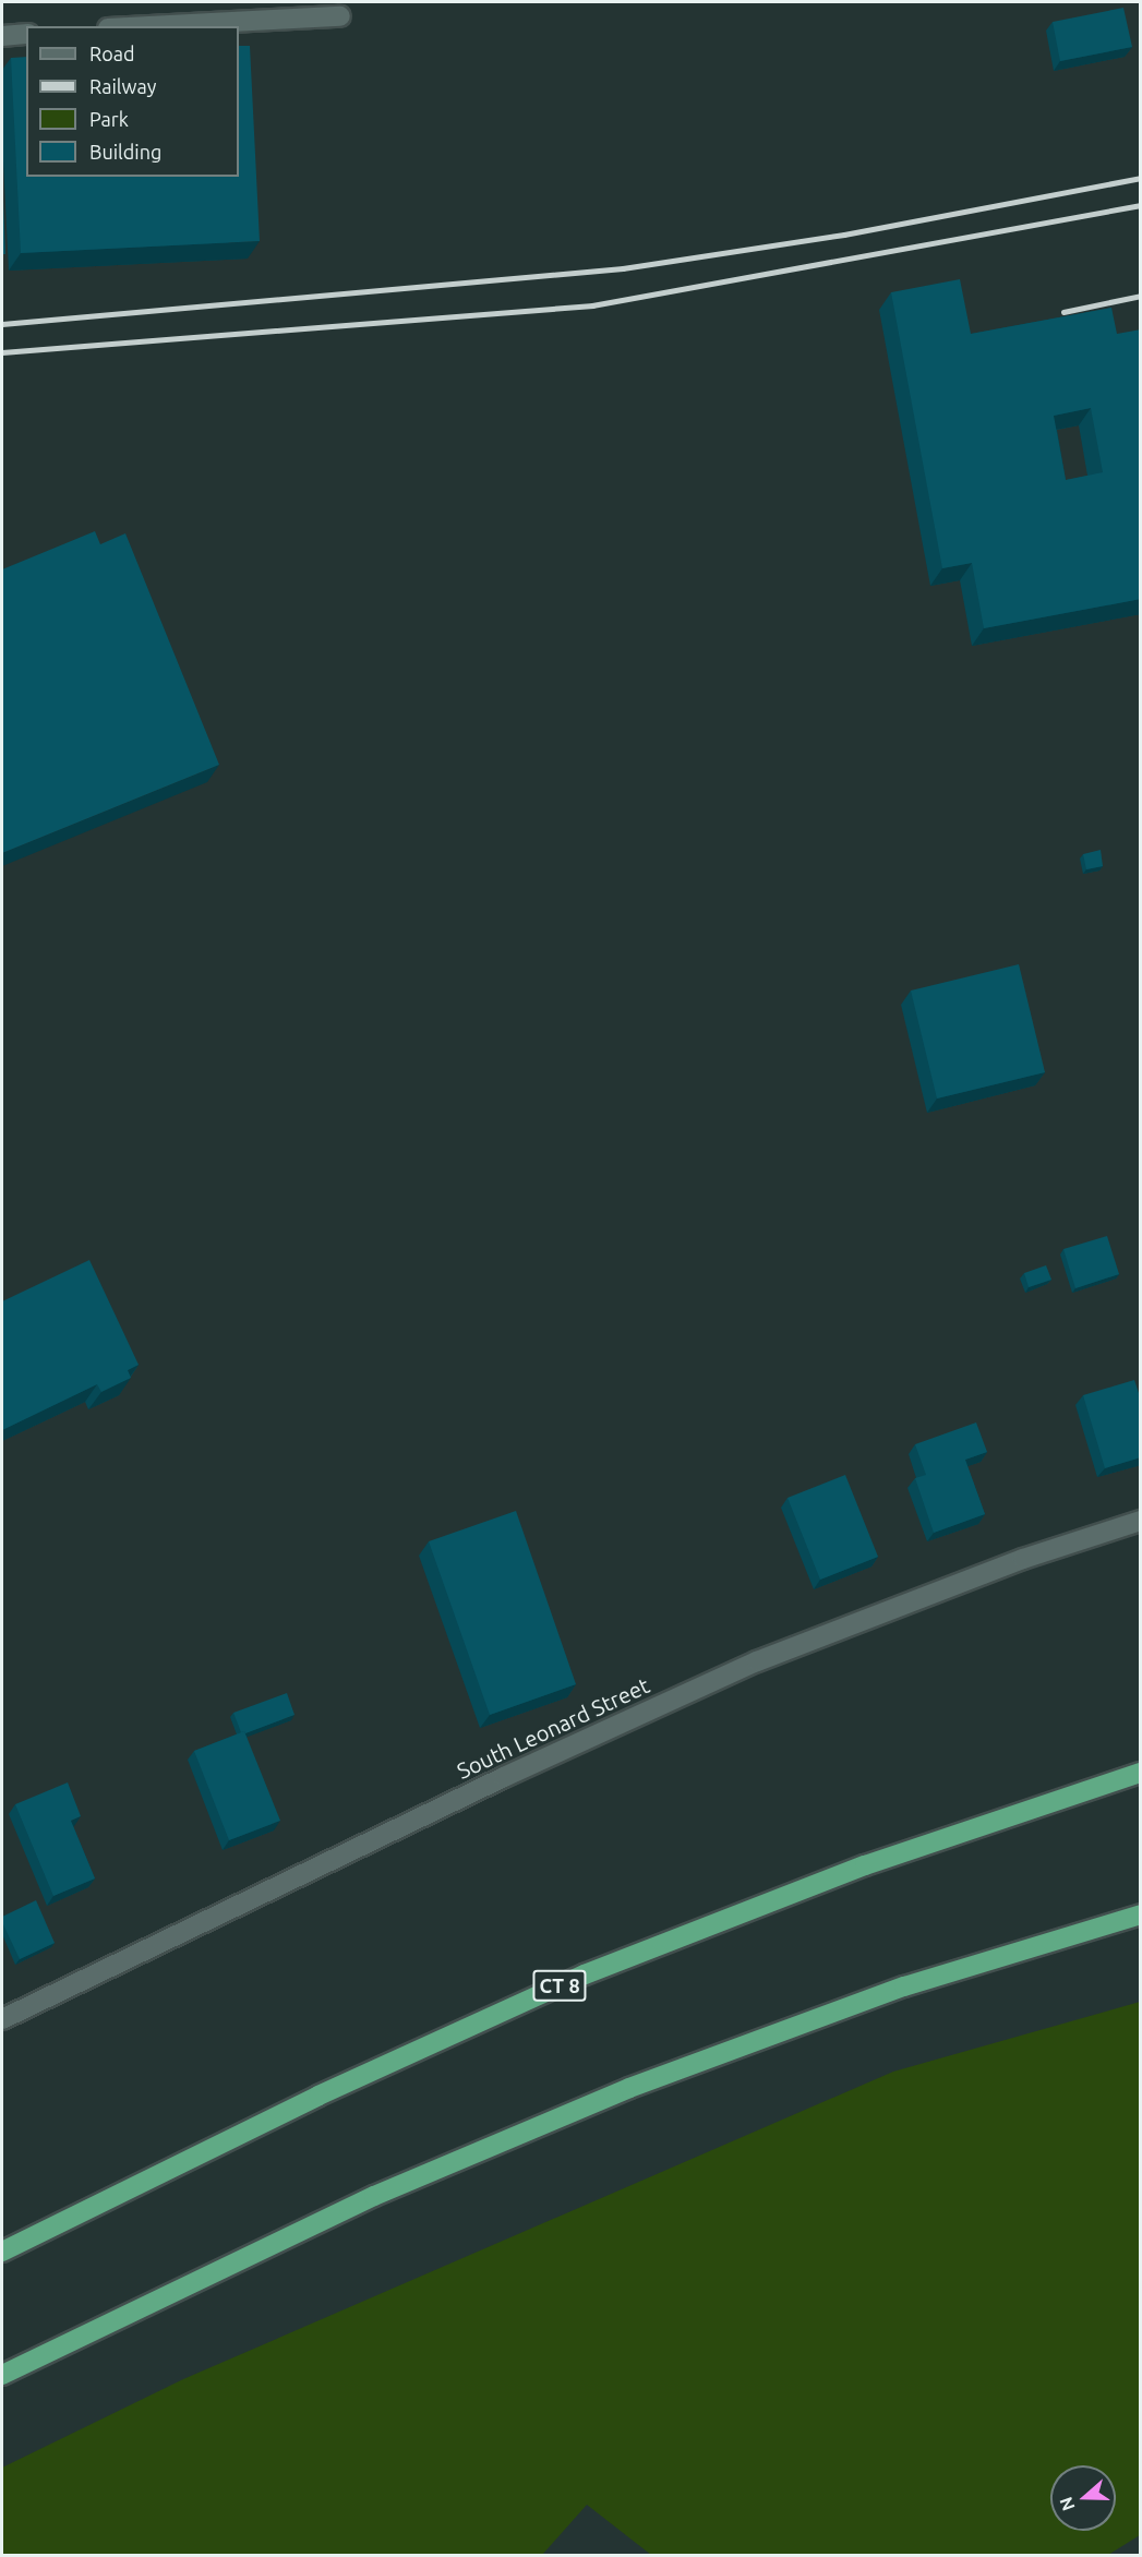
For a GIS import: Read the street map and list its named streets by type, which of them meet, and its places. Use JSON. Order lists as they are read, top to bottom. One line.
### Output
{"streets":{"highway":["CT 8"],"street":["South Leonard Street"]},"legend":["Road","Railway","Park","Building"],"north":"left"}
